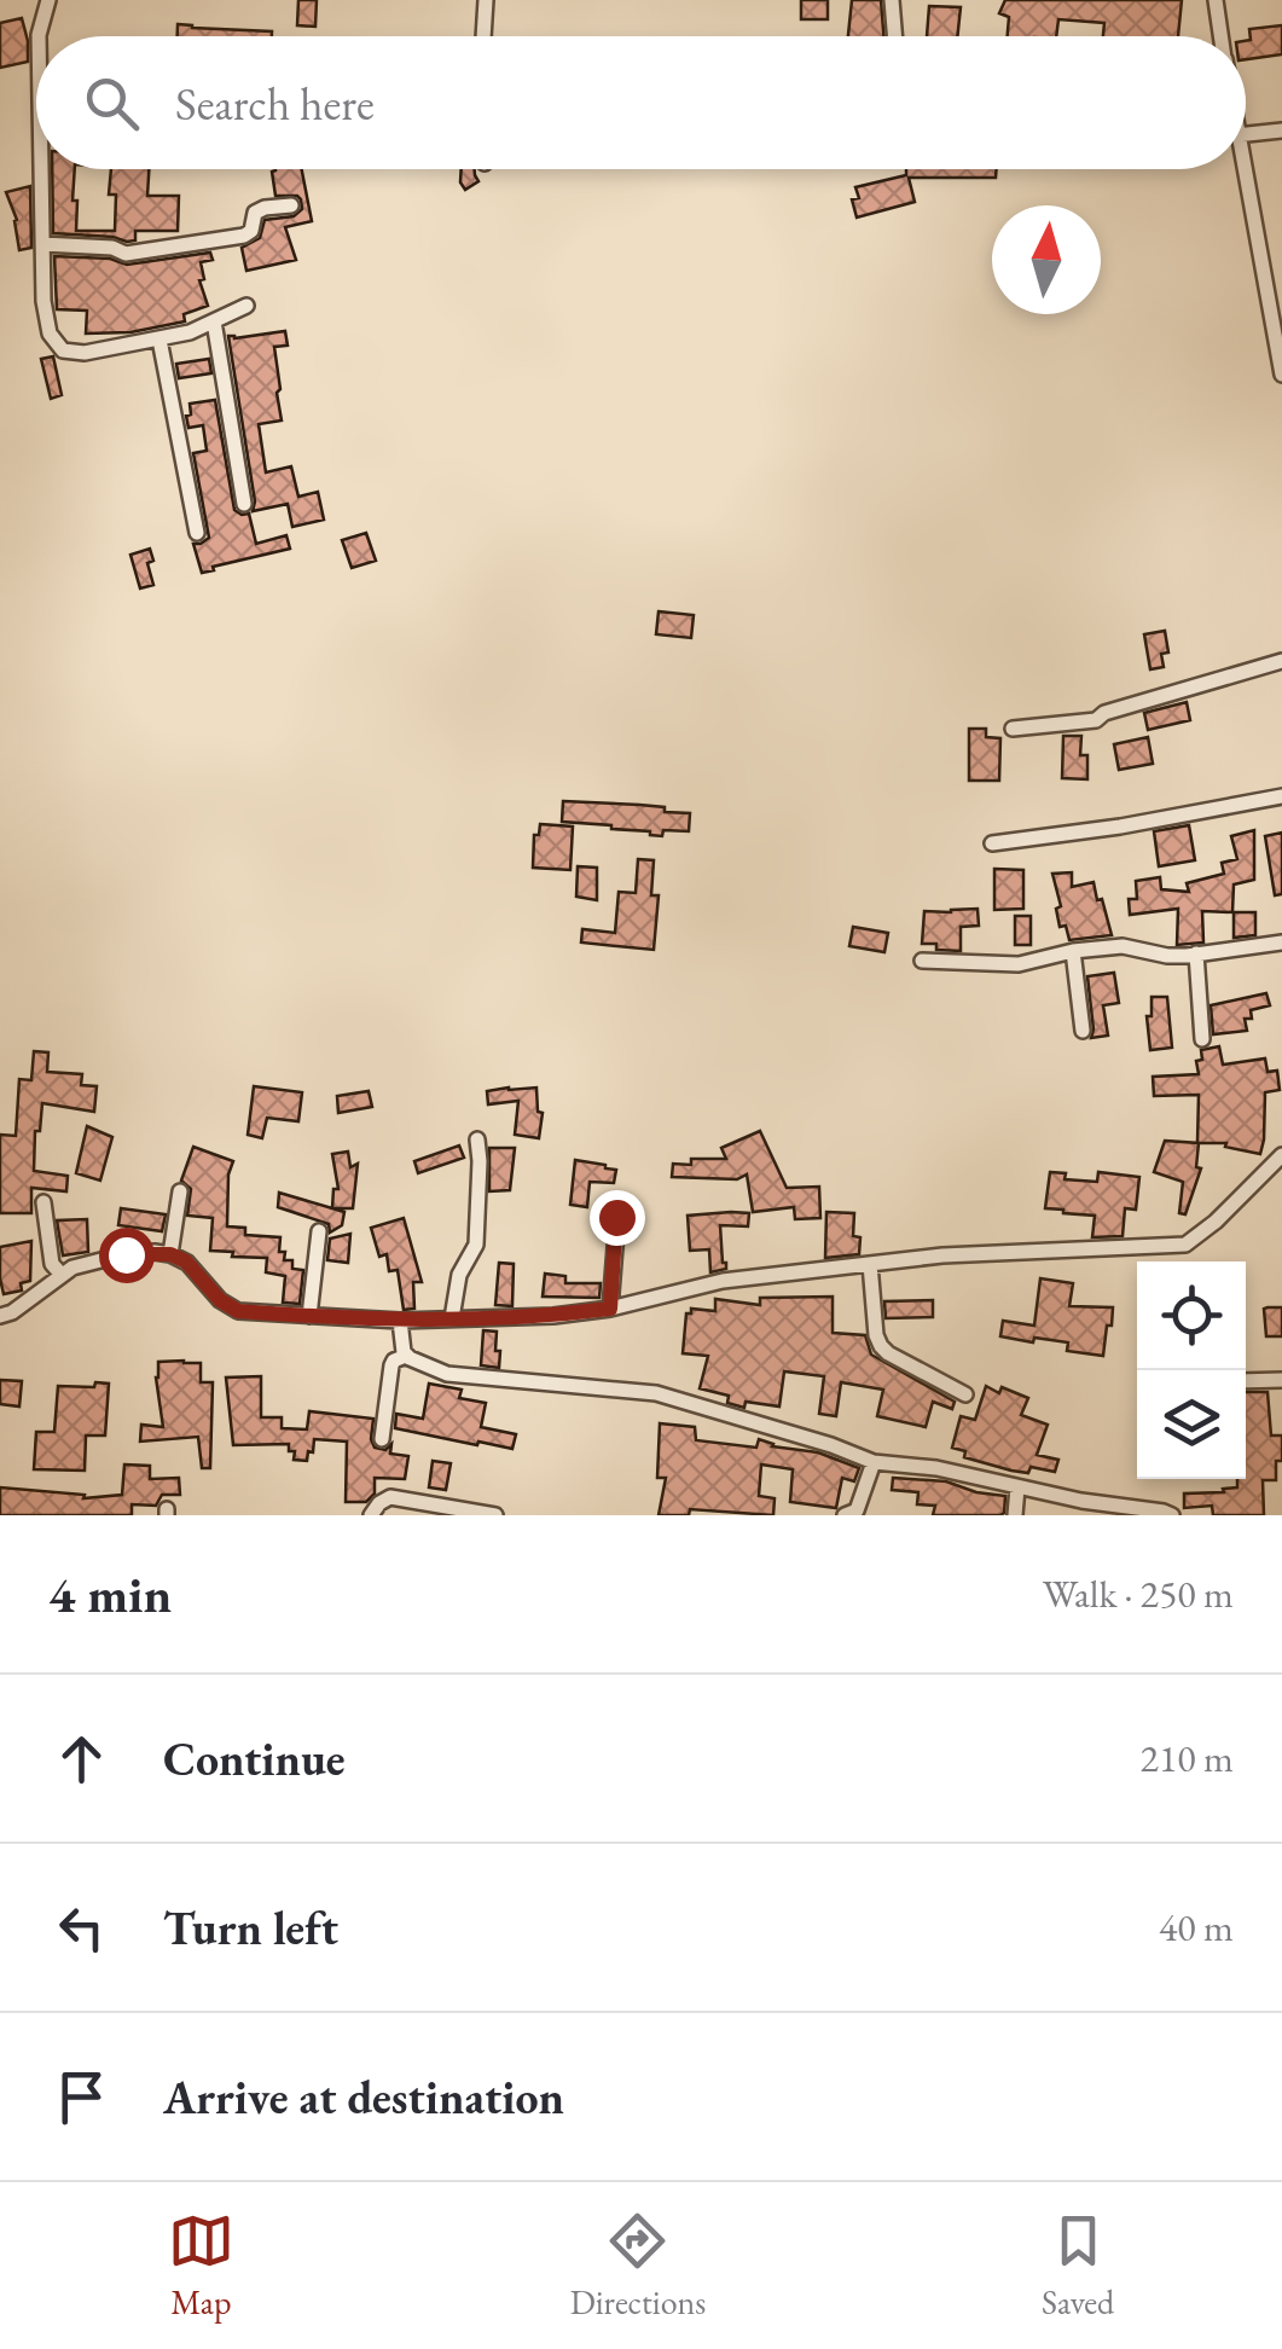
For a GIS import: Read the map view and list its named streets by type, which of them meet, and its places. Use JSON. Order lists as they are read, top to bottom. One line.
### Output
{"north":"top","page":{"search":"Search here","heading":["4 min","Walk · 250 m"],"list":[["Continue","210 m"],["Turn left","40 m"],"Arrive at destination"],"nav":["Map","Directions","Saved"]}}
